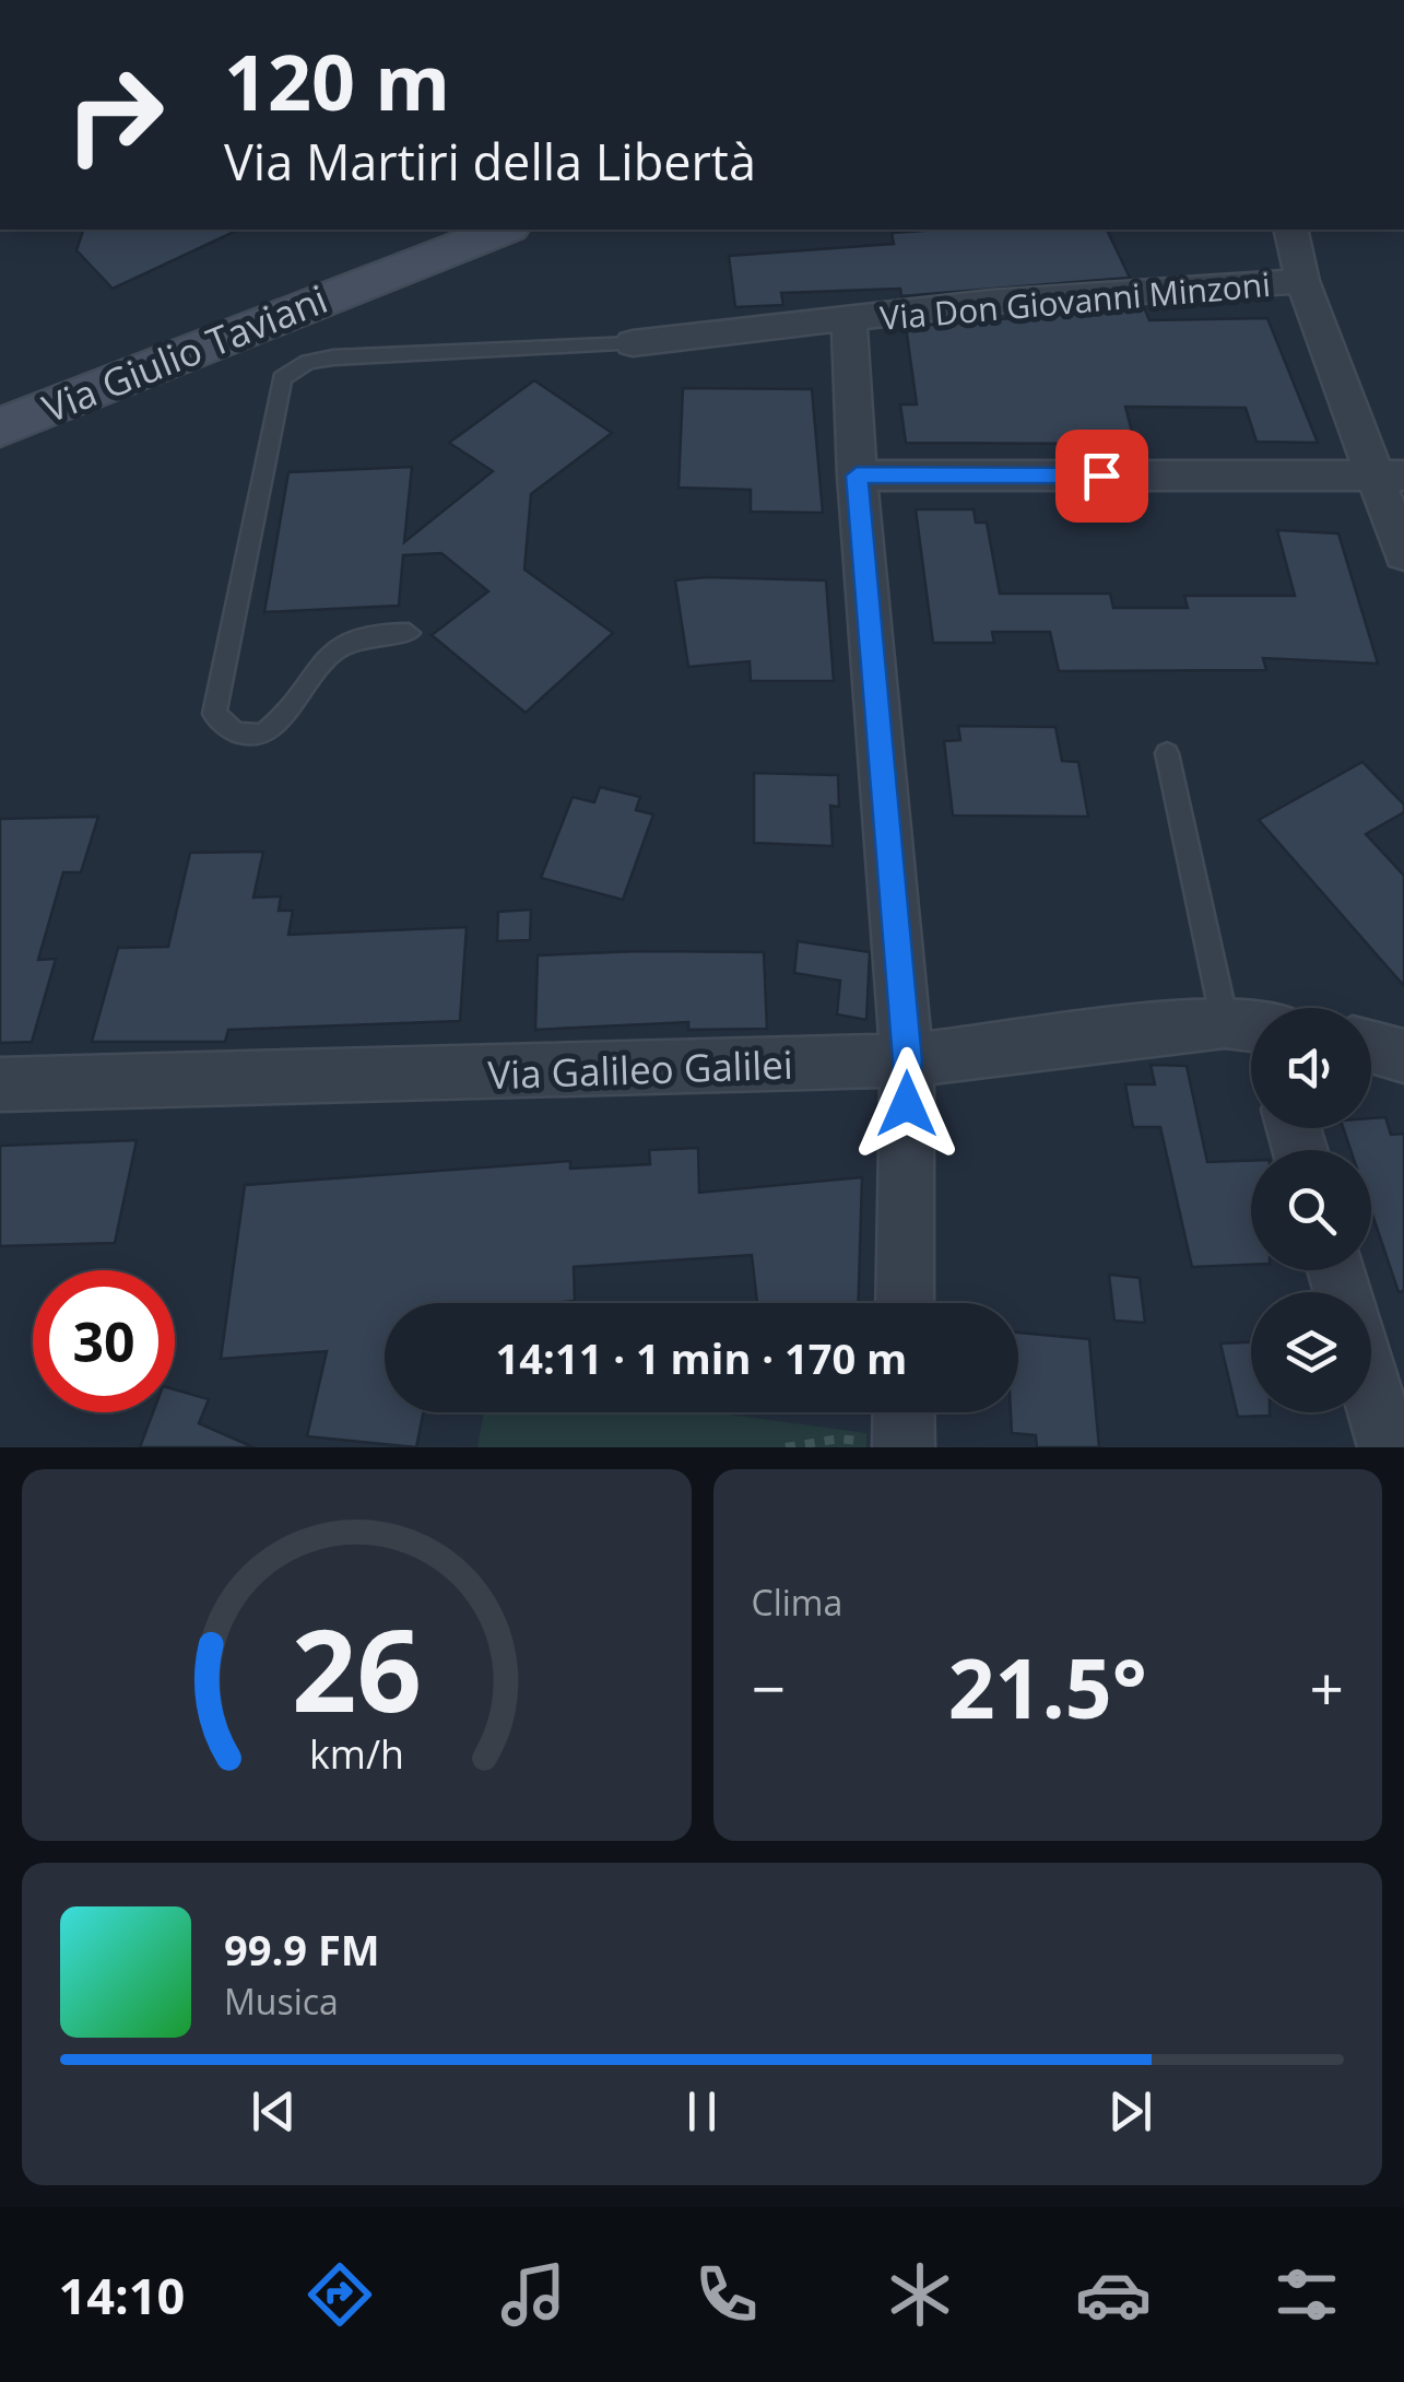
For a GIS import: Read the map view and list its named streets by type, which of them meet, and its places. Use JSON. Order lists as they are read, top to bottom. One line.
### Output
{"streets":{"main road":["Via Giulio Taviani"],"street":["Via Don Giovanni Minzoni","Via Galileo Galilei"]},"crossings":[["Via Don Giovanni Minzoni","Via Galileo Galilei"]],"page":{"turn":["120 m","Via Martiri della Libertà"],"limit":"30","trip":"14:11 · 1 min · 170 m","tile":"Clima","heat":["−","21.5°","+"],"song":["99.9 FM","Musica"],"tabs":"14:10","gauge":["26","km/h"]}}
